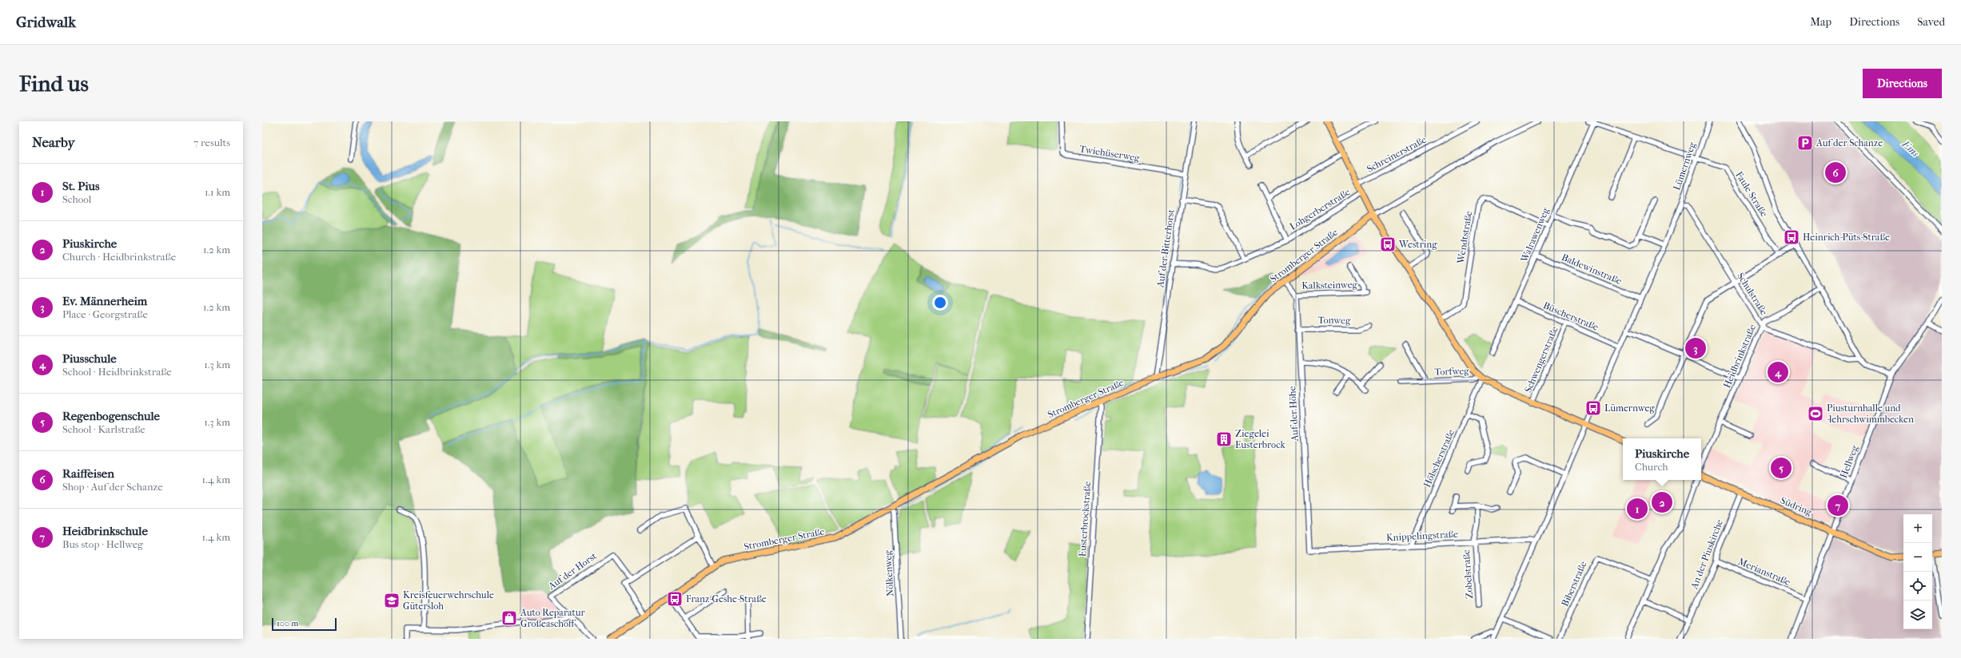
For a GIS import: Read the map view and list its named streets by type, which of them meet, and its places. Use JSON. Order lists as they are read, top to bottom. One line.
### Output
{"streets":{"main road":["Stromberger Straße","Südring"],"street":["Twiehüserweg","Schreinerstraße","Lümernweg","Faule Straße","Lohgerberstraße","Walrawenweg","Wendtstraße","Auf der Bitterhorst","Baldewinstraße","Kalksteinweg","Schulstraße","Büscherstraße","Tonweg","Heidbrinkstraße","Schwengerstraße","Torfweg","Auf der Höhe","Hölscherstraße","Hellweg","Eusterbrockstraße","Knippelingstraße","An der Piuskirche","Auf der Horst","Merianstraße","Nölkenweg","Zobelstraße","Biberstraße"]},"crossings":[["Twiehüserweg","Auf der Bitterhorst"],["Lümernweg","Faule Straße"],["Lümernweg","Baldewinstraße"],["Lümernweg","Schulstraße"],["Lümernweg","Büscherstraße"],["Lümernweg","Knippelingstraße"],["Lohgerberstraße","Auf der Bitterhorst"],["Walrawenweg","Wendtstraße"],["Walrawenweg","Baldewinstraße"],["Walrawenweg","Büscherstraße"],["Auf der Bitterhorst","Stromberger Straße"],["Stromberger Straße","Eusterbrockstraße"],["Stromberger Straße","Nölkenweg"],["Kalksteinweg","Auf der Höhe"],["Schulstraße","Heidbrinkstraße"],["Büscherstraße","Schwengerstraße"],["Tonweg","Auf der Höhe"],["Torfweg","Hölscherstraße"],["Auf der Höhe","Knippelingstraße"],["Hölscherstraße","Knippelingstraße"],["Hellweg","Südring"],["Hellweg","Merianstraße"],["Südring","An der Piuskirche"],["Knippelingstraße","Zobelstraße"],["An der Piuskirche","Merianstraße"]],"water":["Ems"],"places":{"parking":["Auf der Schanze"],"bus stop":["Heinrich-Püts-Straße","Westring","Lümernweg","Franz-Geshe-Straße"],"sports":["Piusturnhalle und -lehrschwimmbecken"],"building":["Ziegelei Eusterbrock"],"school or university":["Kreisfeuerwehrschule Gütersloh"],"shop":["Auto Reparatur Großeaschoff"]},"scale_bar":"100 m","page":{"header":"Gridwalk","nav":["Map","Directions","Saved"],"buttons":"Directions","title":"Find us","heading":["Nearby","7 results"],"pins":["6","3","4","5","2","7","1"],"list":[{"mark":"1","name":"St. Pius","note":"School","value":"1.1 km"},{"mark":"2","name":"Piuskirche","note":"Church · Heidbrinkstraße","value":"1.2 km"},{"mark":"3","name":"Ev. Männerheim","note":"Place · Georgstraße","value":"1.2 km"},{"mark":"4","name":"Piusschule","note":"School · Heidbrinkstraße","value":"1.3 km"},{"mark":"5","name":"Regenbogenschule","note":"School · Karlstraße","value":"1.3 km"},{"mark":"6","name":"Raiffeisen","note":"Shop · Auf der Schanze","value":"1.4 km"},{"mark":"7","name":"Heidbrinkschule","note":"Bus stop · Hellweg","value":"1.4 km"}],"popup":["Piuskirche","Church"],"map_buttons":["+","−"],"scale":"100 m"}}
